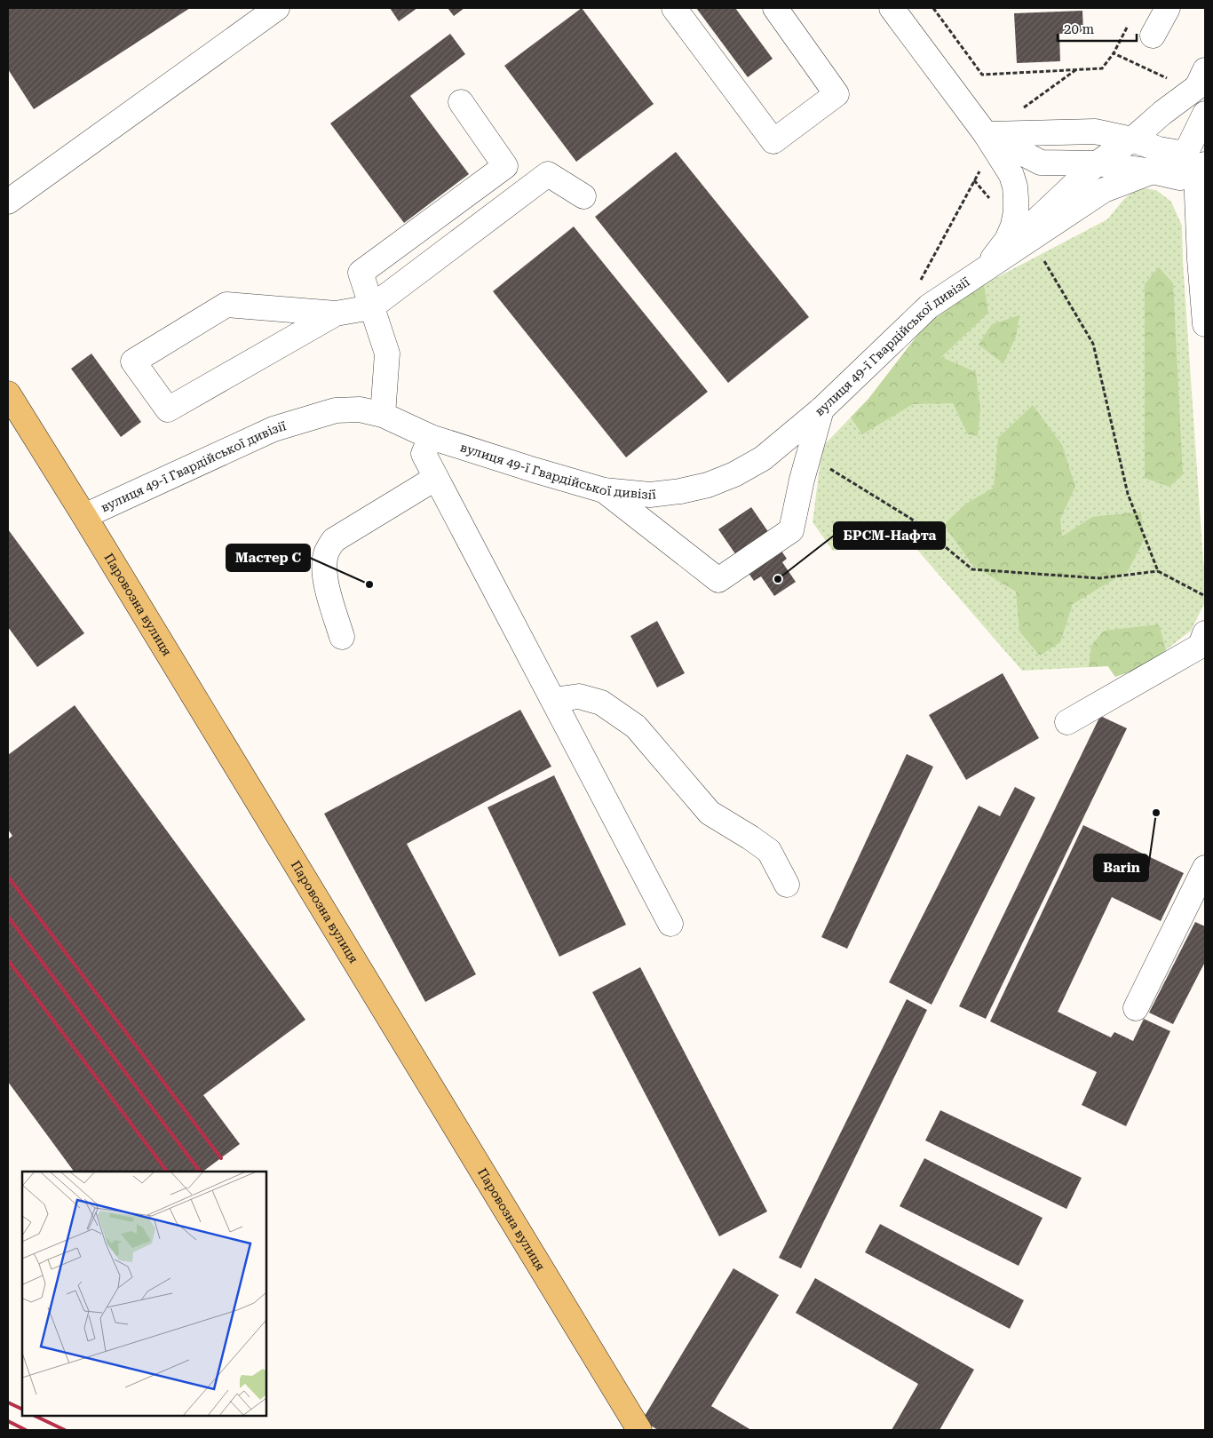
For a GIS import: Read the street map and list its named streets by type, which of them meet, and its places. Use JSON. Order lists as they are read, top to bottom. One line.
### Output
{"streets":{"main road":["Паровозна вулиця"],"street":["вулиця 49-ї Гвардійської дивізії"]},"crossings":[["вулиця 49-ї Гвардійської дивізії","Паровозна вулиця"]],"places":["БРСМ-Нафта","Мастер С","Barin"],"scale_bar":"20 m"}
